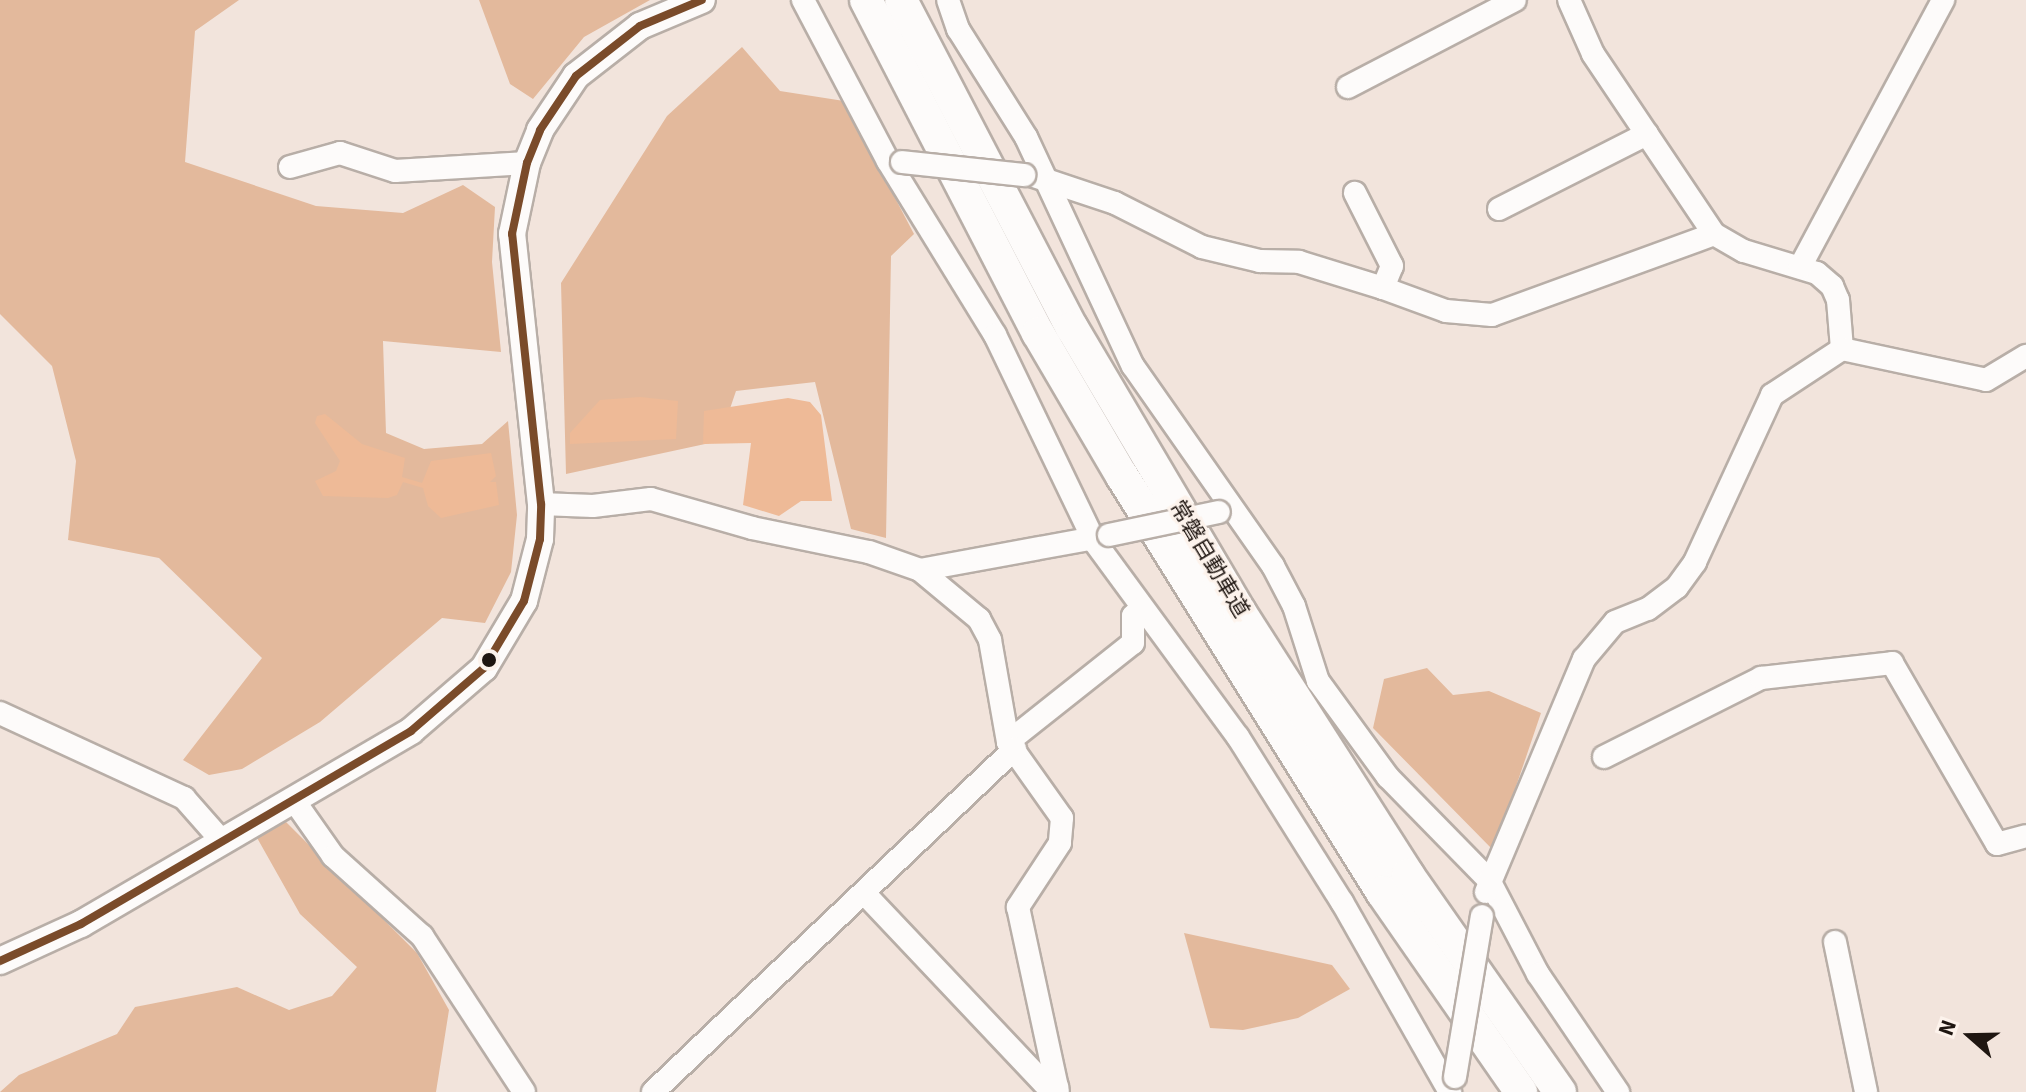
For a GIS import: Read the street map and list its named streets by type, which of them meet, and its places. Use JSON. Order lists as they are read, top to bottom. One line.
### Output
{"streets":{"highway":["常磐自動車道"]},"north":"left"}
